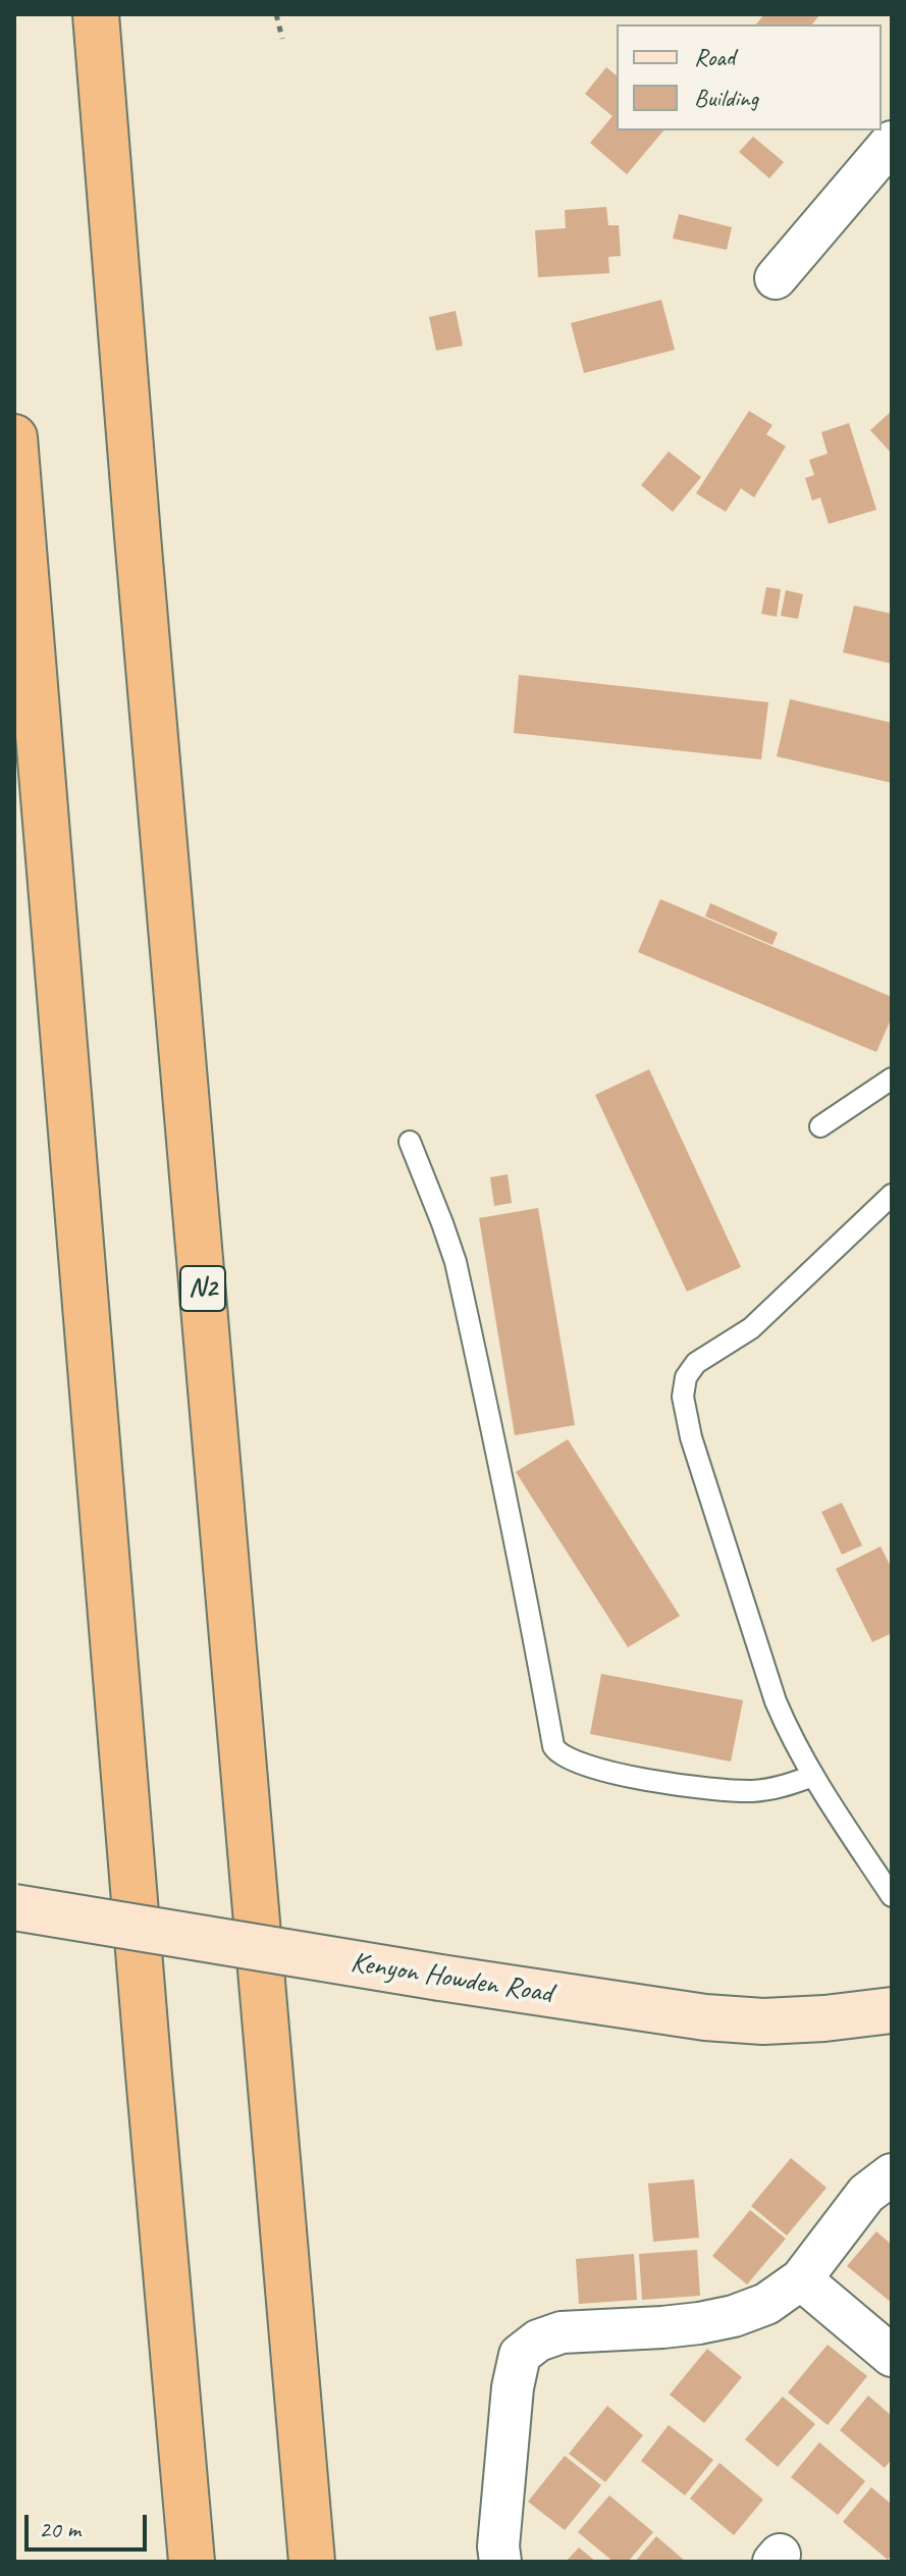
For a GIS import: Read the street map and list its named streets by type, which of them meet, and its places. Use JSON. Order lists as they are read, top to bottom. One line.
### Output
{"streets":{"highway":["N2"],"street":["Kenyon Howden Road"]},"legend":["Road","Building"],"scale_bar":"20 m"}
